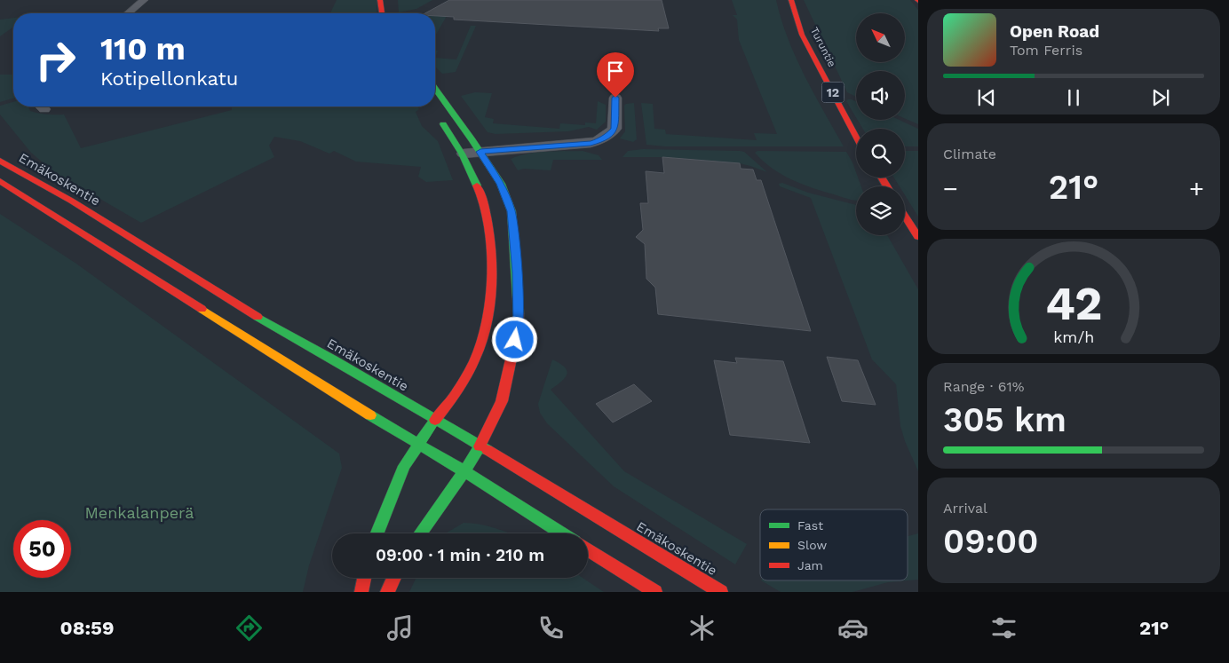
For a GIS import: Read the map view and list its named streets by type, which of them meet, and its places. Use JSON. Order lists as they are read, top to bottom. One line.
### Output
{"streets":{"main road":["Turuntie","12","Emäkoskentie"]},"parks":["Menkalanperä"],"legend":["Fast","Slow","Jam"],"north":"top left","page":{"turn":["110 m","Kotipellonkatu"],"song":["Open Road","Tom Ferris"],"tile":["Climate",["Range · 61%","305 km"],["Arrival","09:00"]],"heat":["−","21°","+"],"limit":"50","trip":"09:00 · 1 min · 210 m","tabs":["08:59","21°"],"gauge":["42","km/h"]}}
